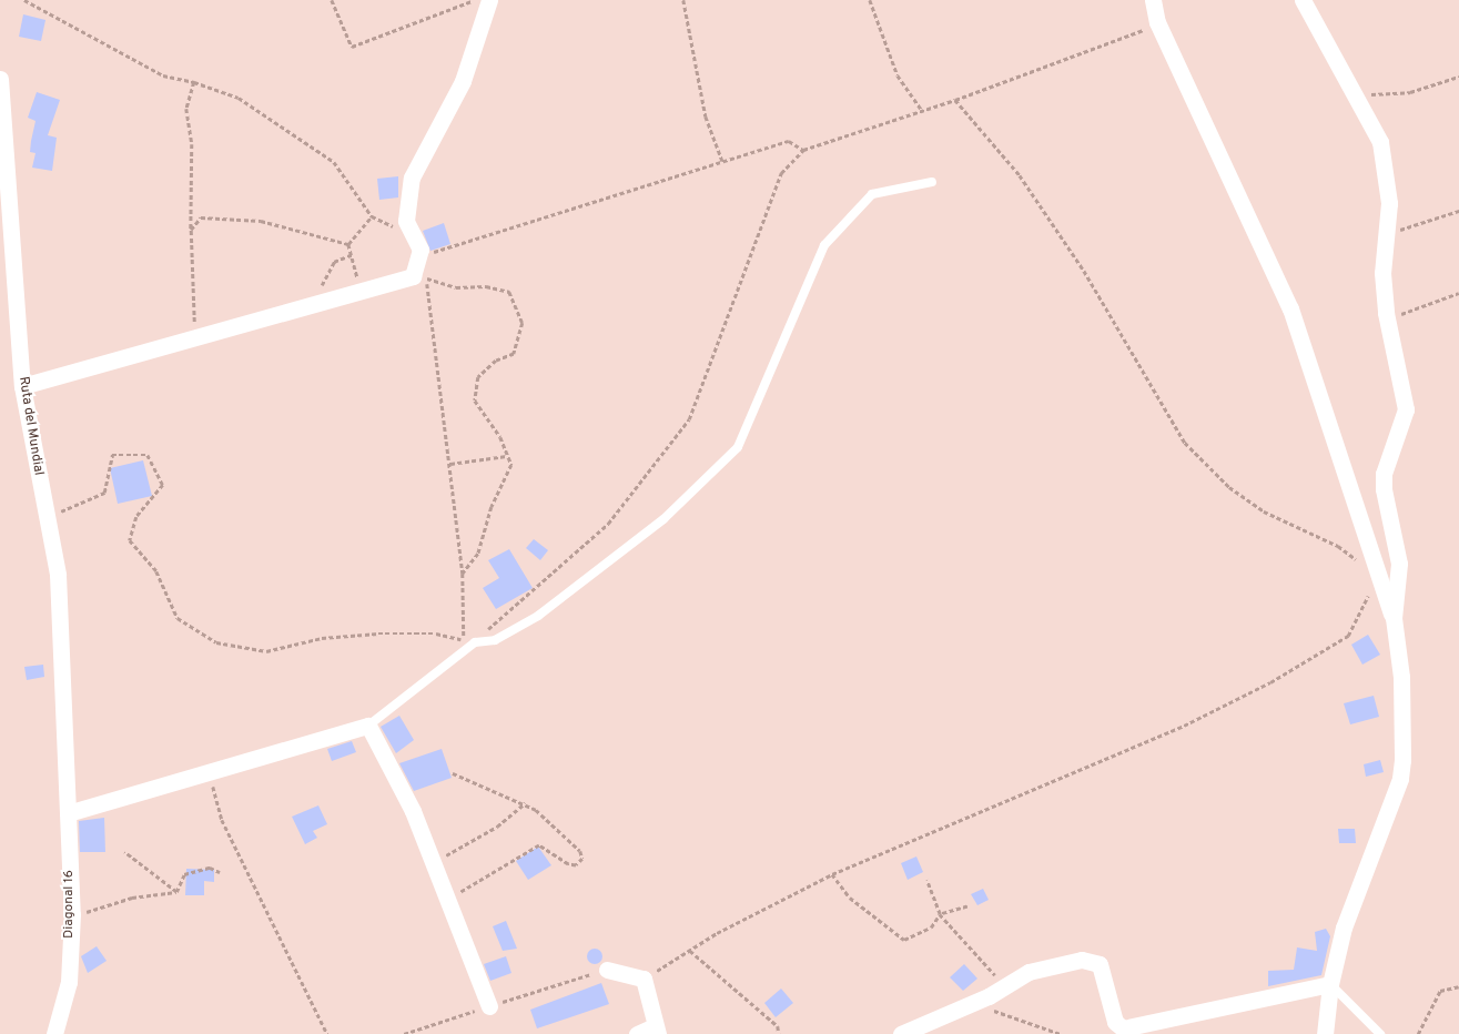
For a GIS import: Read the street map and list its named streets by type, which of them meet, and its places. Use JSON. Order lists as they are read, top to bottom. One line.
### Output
{"streets":{"street":["Ruta del Mundial","Diagonal 16"]},"crossings":[["Ruta del Mundial","Diagonal 16"]]}
